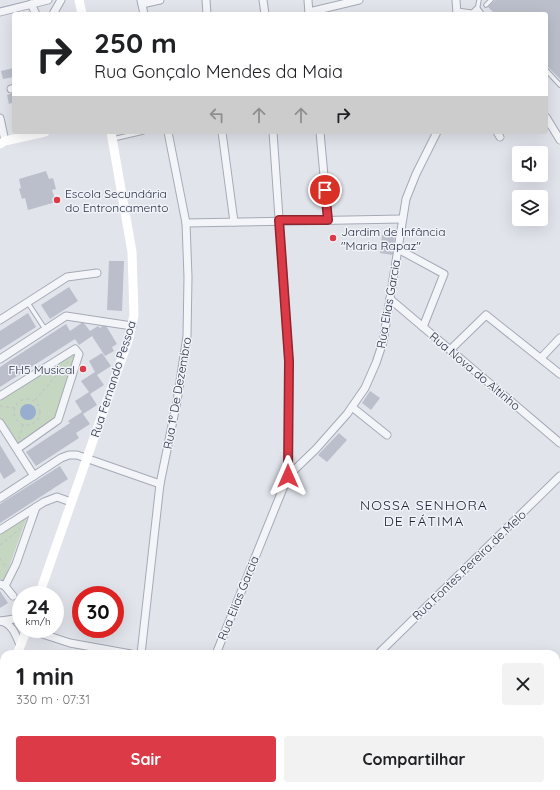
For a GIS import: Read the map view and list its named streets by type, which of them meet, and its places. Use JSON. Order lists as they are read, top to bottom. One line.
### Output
{"streets":{"street":["Rua Elias Garcia","Rua Nova do Altinho","Rua Fernando Pessoa","Rua 1º De Dezembro","Rua Fontes Pereira de Melo"]},"crossings":[["Rua Elias Garcia","Rua Nova do Altinho"]],"districts":["NOSSA SENHORA DE FÁTIMA"],"places":["Escola Secundária do Entroncamento","Jardim de Infância \"Maria Rapaz\"","FH5 Musical"],"page":{"turn":["250 m","Rua Gonçalo Mendes da Maia"],"speed":"24 km/h","limit":"30","heading":["1 min","330 m · 07:31"],"buttons":["Sair","Compartilhar"]}}
